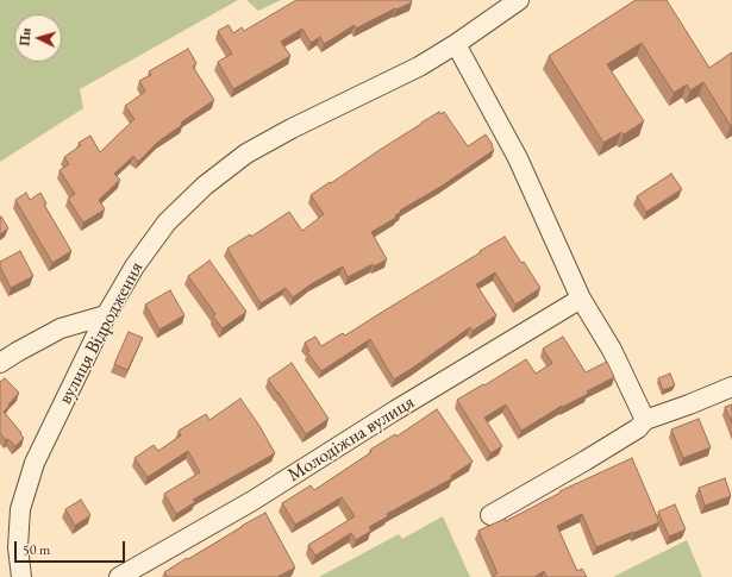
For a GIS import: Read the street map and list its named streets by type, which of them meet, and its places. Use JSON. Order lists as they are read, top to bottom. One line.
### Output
{"streets":{"street":["вулиця Відродження","Молодіжна вулиця"]},"scale_bar":"50 m","north":"left"}
